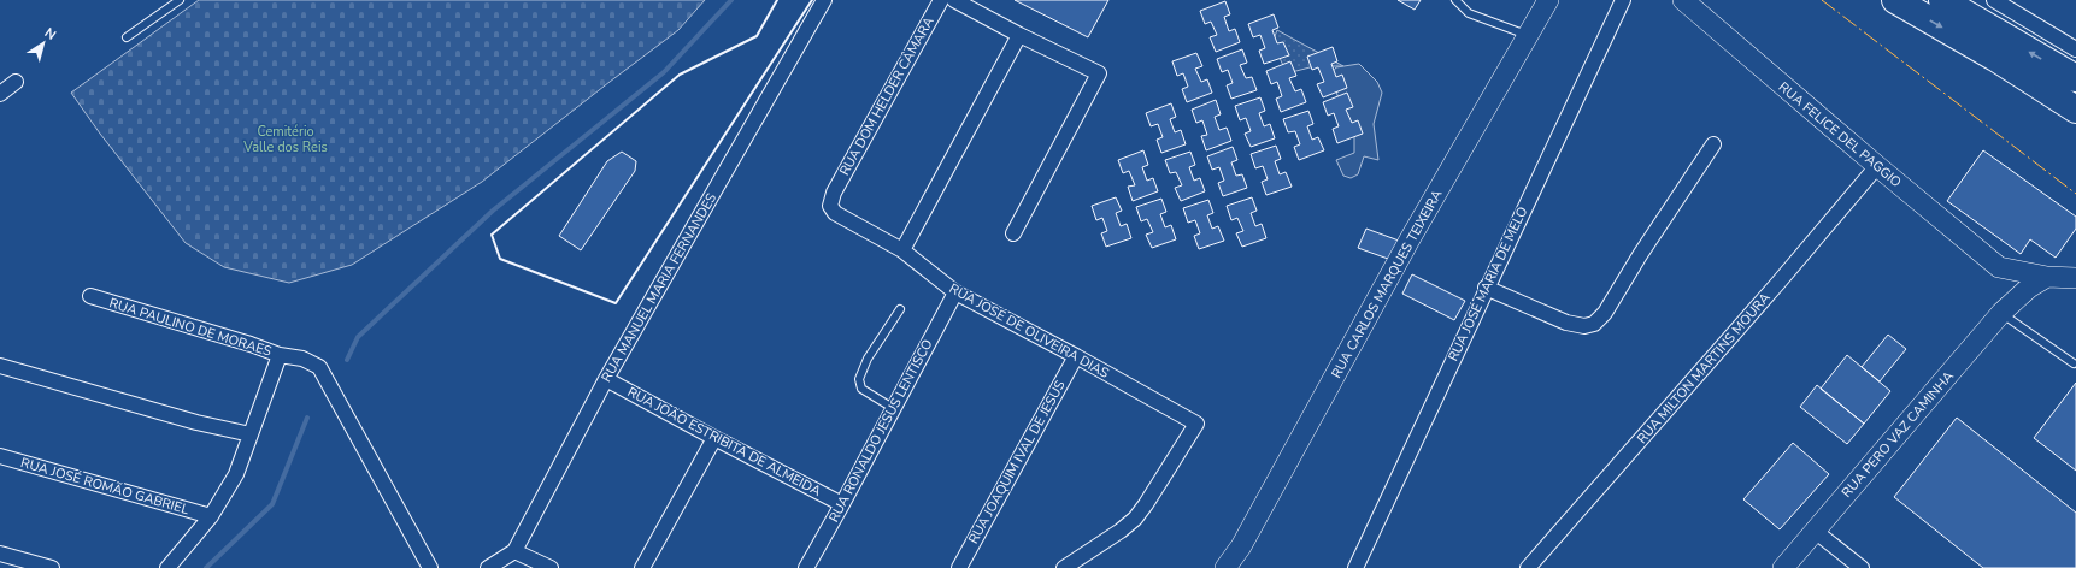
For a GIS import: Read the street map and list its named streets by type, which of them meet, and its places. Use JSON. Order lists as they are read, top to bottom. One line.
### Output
{"streets":{"street":["RUA DOM HELDER CÂMARA","RUA FELICE DEL PAGGIO","RUA CARLOS MARQUES TEIXEIRA","RUA JOSÉ MARIA DE MELO","RUA MANUEL MARIA FERNANDES","RUA PAULINO DE MORAES","RUA JOSÉ DE OLIVEIRA DIAS","RUA MILTON MARTINS MOURA","RUA RONALDO JESUS LENTISCO","RUA PERO VAZ CAMINHA","RUA JOÃO ESTRIBITA DE ALMEIDA","RUA JOAQUIM IVAL DE JESUS","RUA JOSÉ ROMÃO GABRIEL"]},"crossings":[["RUA DOM HELDER CÂMARA","RUA JOSÉ DE OLIVEIRA DIAS"],["RUA FELICE DEL PAGGIO","RUA MILTON MARTINS MOURA"],["RUA MANUEL MARIA FERNANDES","RUA JOÃO ESTRIBITA DE ALMEIDA"],["RUA PAULINO DE MORAES","RUA JOSÉ ROMÃO GABRIEL"],["RUA JOSÉ DE OLIVEIRA DIAS","RUA RONALDO JESUS LENTISCO"],["RUA JOSÉ DE OLIVEIRA DIAS","RUA JOAQUIM IVAL DE JESUS"],["RUA RONALDO JESUS LENTISCO","RUA JOÃO ESTRIBITA DE ALMEIDA"]],"parks":["Cemitério Valle dos Reis"],"north":"top right"}
